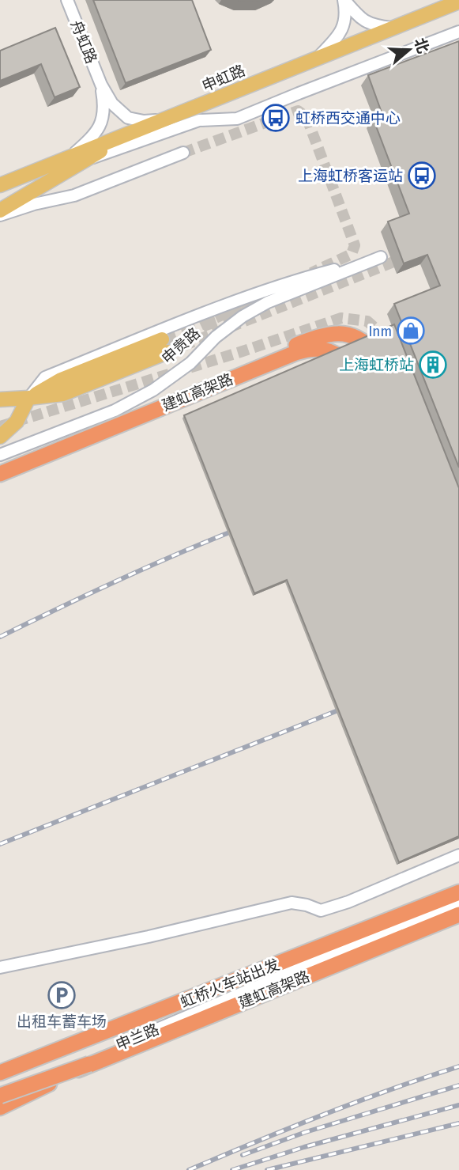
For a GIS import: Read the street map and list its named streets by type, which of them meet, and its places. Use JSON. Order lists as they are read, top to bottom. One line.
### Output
{"streets":{"highway":["建虹高架路","虹桥火车站出发"],"main road":["申虹路","申贵路"],"street":["舟虹路","申兰路"]},"places":{"bus stop":["虹桥西交通中心","上海虹桥客运站"],"shop":["Inm"],"building":["上海虹桥站"],"parking":["出租车蓄车场"]},"north":"right"}
